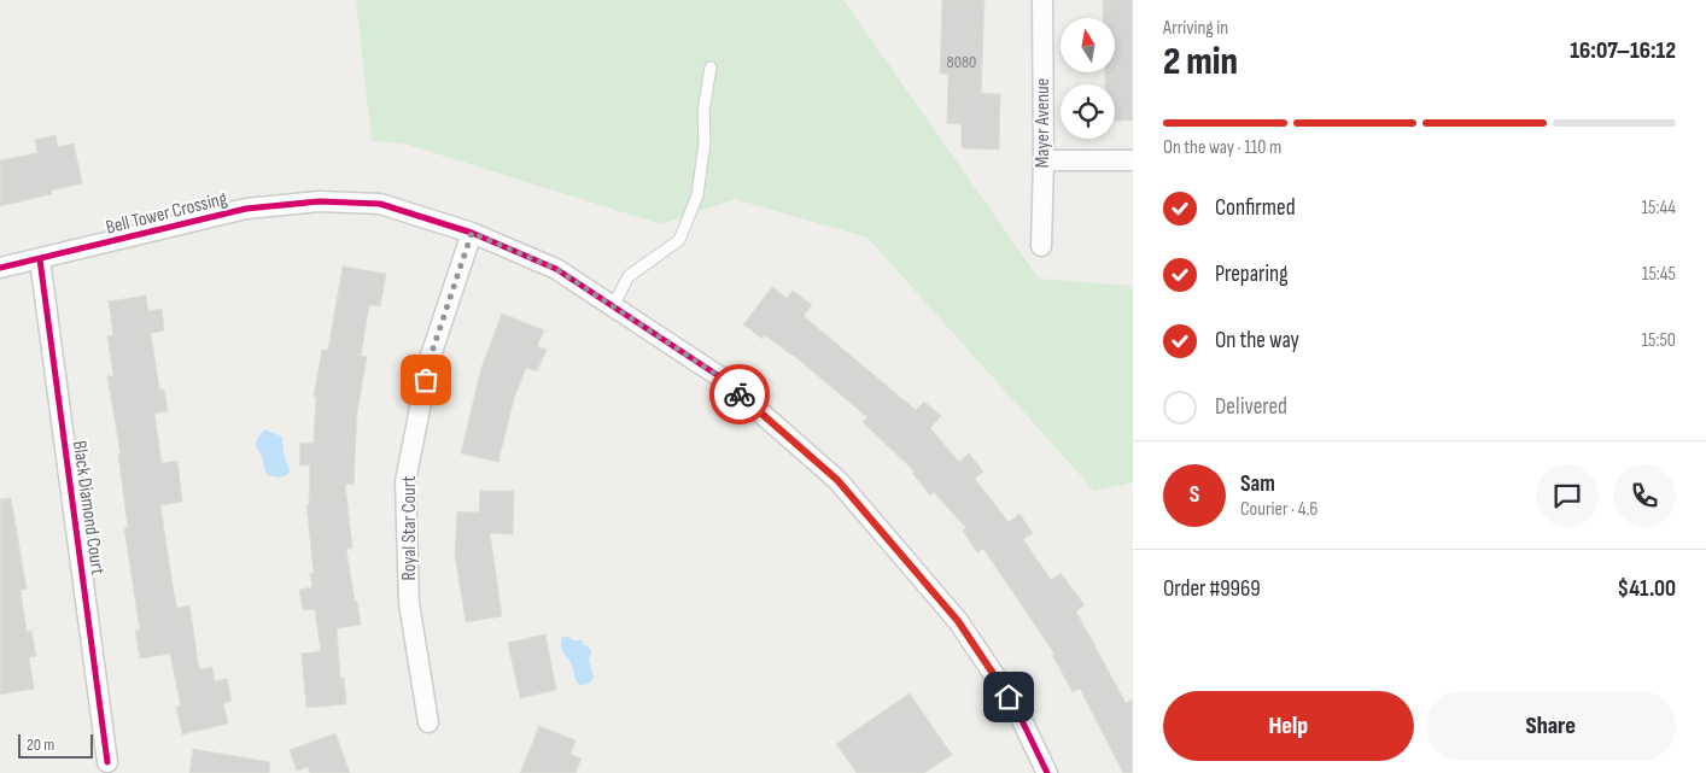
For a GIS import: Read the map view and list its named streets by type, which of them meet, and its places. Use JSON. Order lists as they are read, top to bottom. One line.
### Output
{"streets":{"street":["Mayer Avenue","Bell Tower Crossing","Black Diamond Court","Royal Star Court"]},"crossings":[["Bell Tower Crossing","Black Diamond Court"],["Bell Tower Crossing","Royal Star Court"]],"house_numbers":["8080"],"scale_bar":"20 m","north":"top","page":{"heading":["2 min","Arriving in","16:07–16:12"],"panel":["Sam","Courier · 4.6","Order #9969","$41.00"],"bar":"On the way · 110 m","list":[["Confirmed","15:44"],["Preparing","15:45"],["On the way","15:50"],"Delivered"],"round":"S","buttons":["Help","Share"],"scale":"20 m"}}
